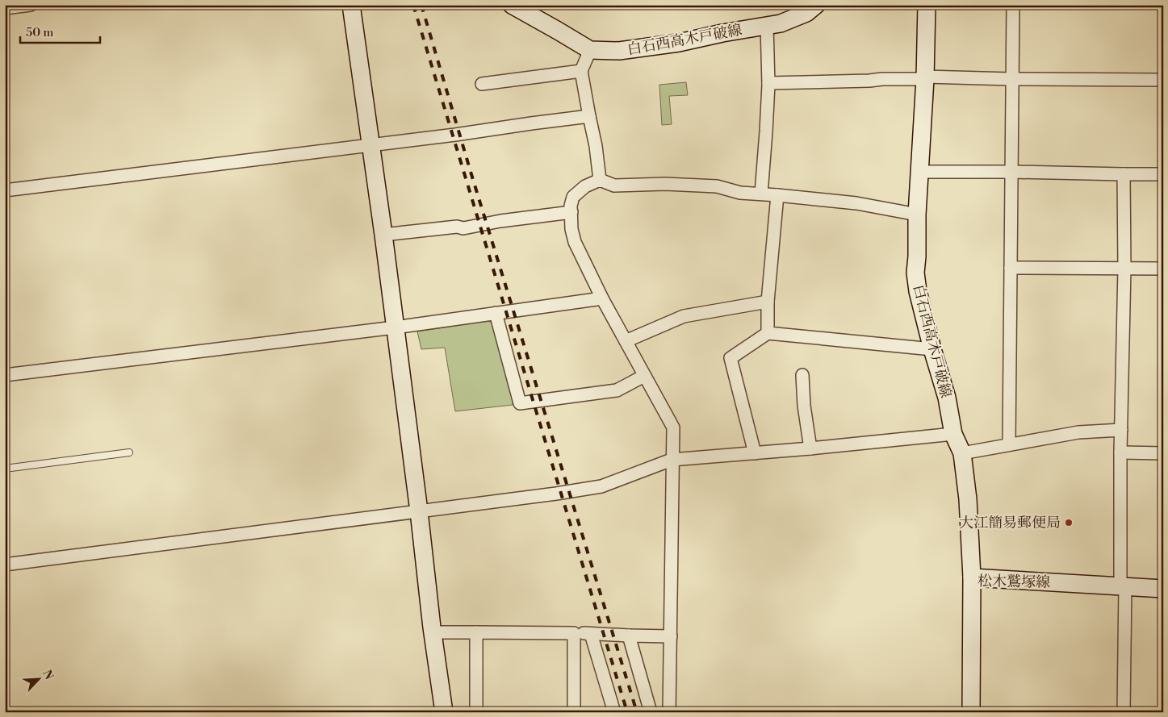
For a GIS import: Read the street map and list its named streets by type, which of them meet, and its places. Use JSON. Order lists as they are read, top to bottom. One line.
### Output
{"streets":{"main road":["白石西高木戸破線","松木鷲塚線"]},"crossings":[["白石西高木戸破線","松木鷲塚線"]],"places":["大江簡易郵便局"],"scale_bar":"50 m","north":"top right"}
